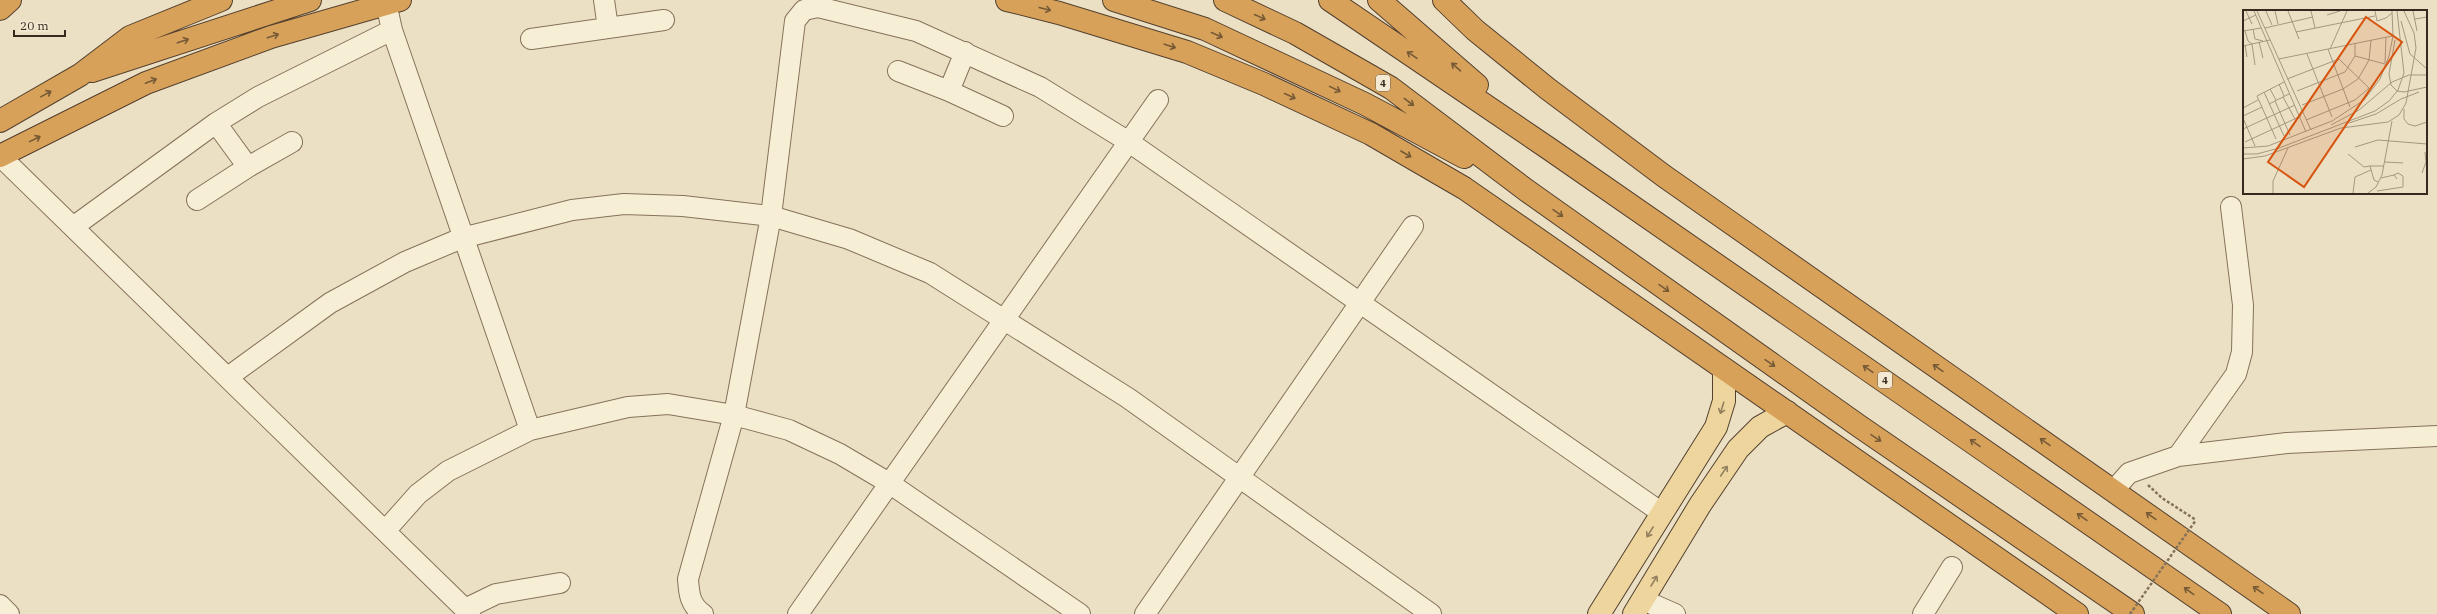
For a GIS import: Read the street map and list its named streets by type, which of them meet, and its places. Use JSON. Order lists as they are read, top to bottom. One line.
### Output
{"streets":{"highway":["4"]},"scale_bar":"20 m"}
